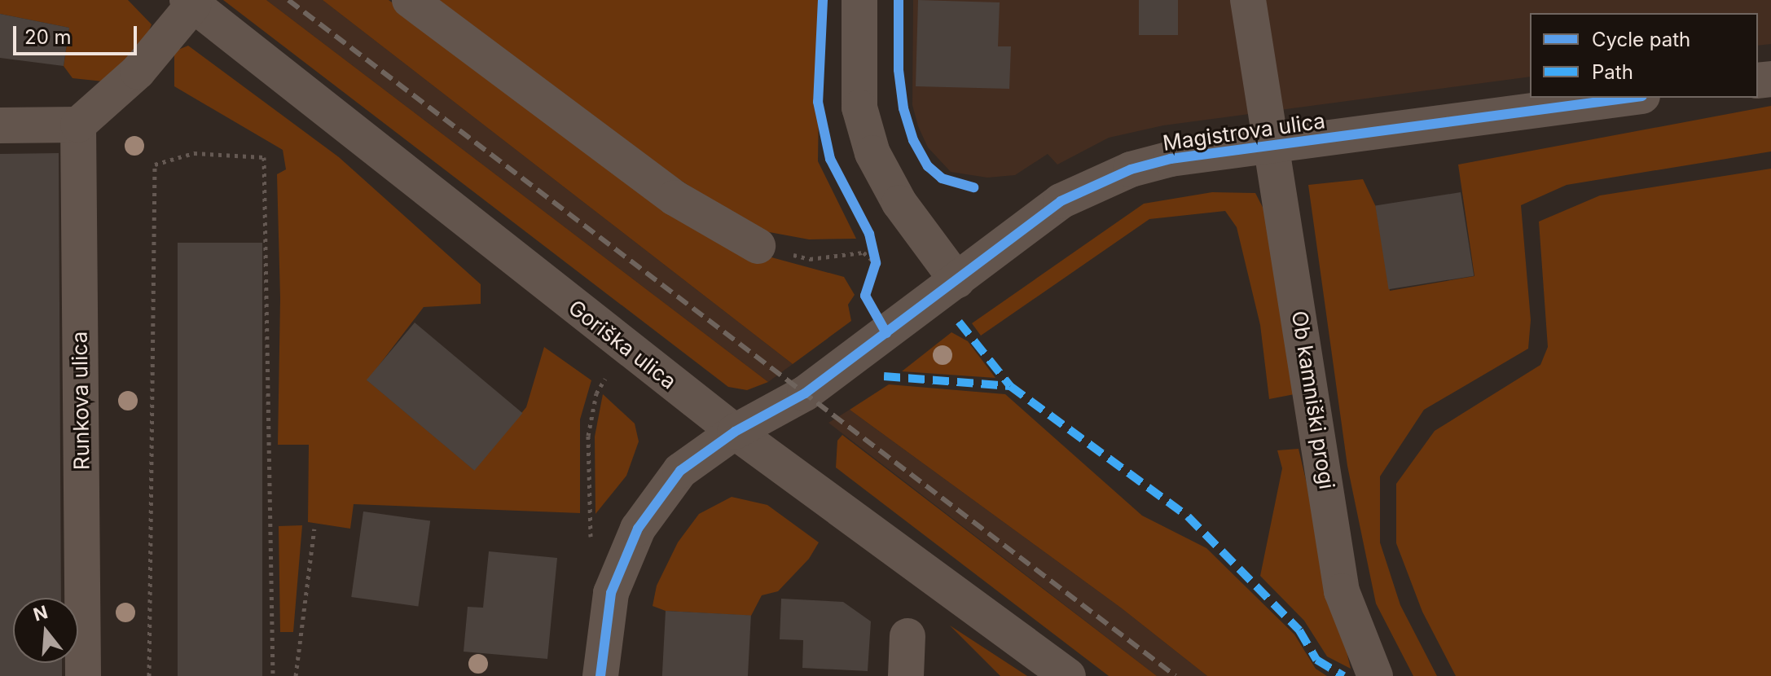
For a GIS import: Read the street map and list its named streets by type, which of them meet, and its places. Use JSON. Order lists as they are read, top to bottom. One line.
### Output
{"streets":{"street":["Magistrova ulica","Goriška ulica","Ob kamniški progi","Runkova ulica"]},"crossings":[["Magistrova ulica","Goriška ulica"],["Magistrova ulica","Ob kamniški progi"]],"legend":["Cycle path","Path"],"scale_bar":"20 m","north":"top"}
